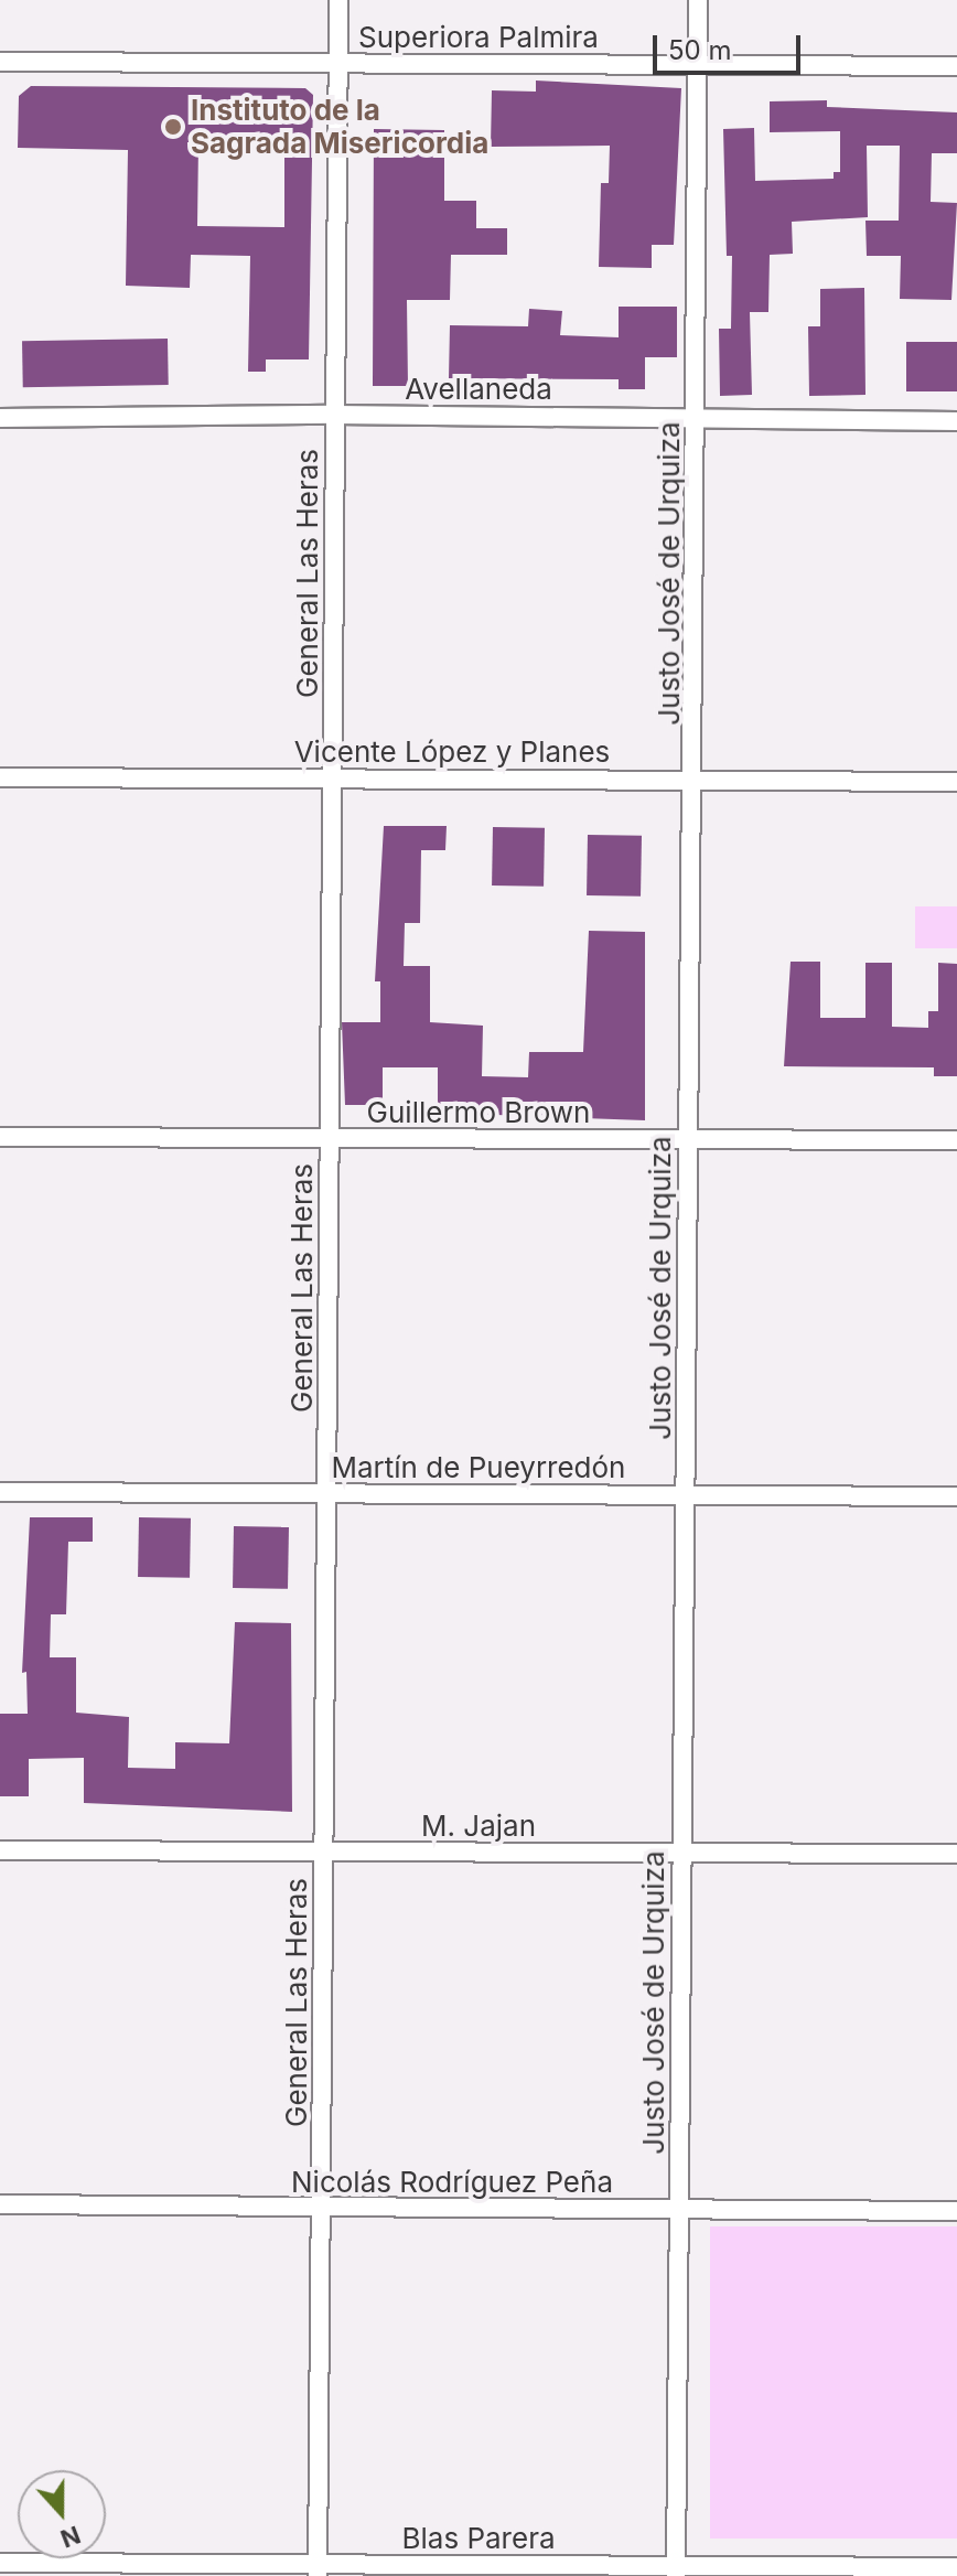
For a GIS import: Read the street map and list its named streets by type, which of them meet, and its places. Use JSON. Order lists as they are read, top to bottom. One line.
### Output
{"streets":{"street":["Superiora Palmira","Avellaneda","General Las Heras","Justo José de Urquiza","Vicente López y Planes","Guillermo Brown","Martín de Pueyrredón","M. Jajan","Nicolás Rodríguez Peña","Blas Parera"]},"crossings":[["Superiora Palmira","General Las Heras"],["Superiora Palmira","Justo José de Urquiza"],["Avellaneda","General Las Heras"],["Avellaneda","Justo José de Urquiza"],["General Las Heras","Vicente López y Planes"],["General Las Heras","Guillermo Brown"],["General Las Heras","Martín de Pueyrredón"],["General Las Heras","M. Jajan"],["General Las Heras","Nicolás Rodríguez Peña"],["General Las Heras","Blas Parera"],["Justo José de Urquiza","Vicente López y Planes"],["Justo José de Urquiza","Guillermo Brown"],["Justo José de Urquiza","Martín de Pueyrredón"],["Justo José de Urquiza","M. Jajan"],["Justo José de Urquiza","Nicolás Rodríguez Peña"],["Justo José de Urquiza","Blas Parera"]],"places":["Instituto de la Sagrada Misericordia"],"scale_bar":"50 m","north":"bottom"}
